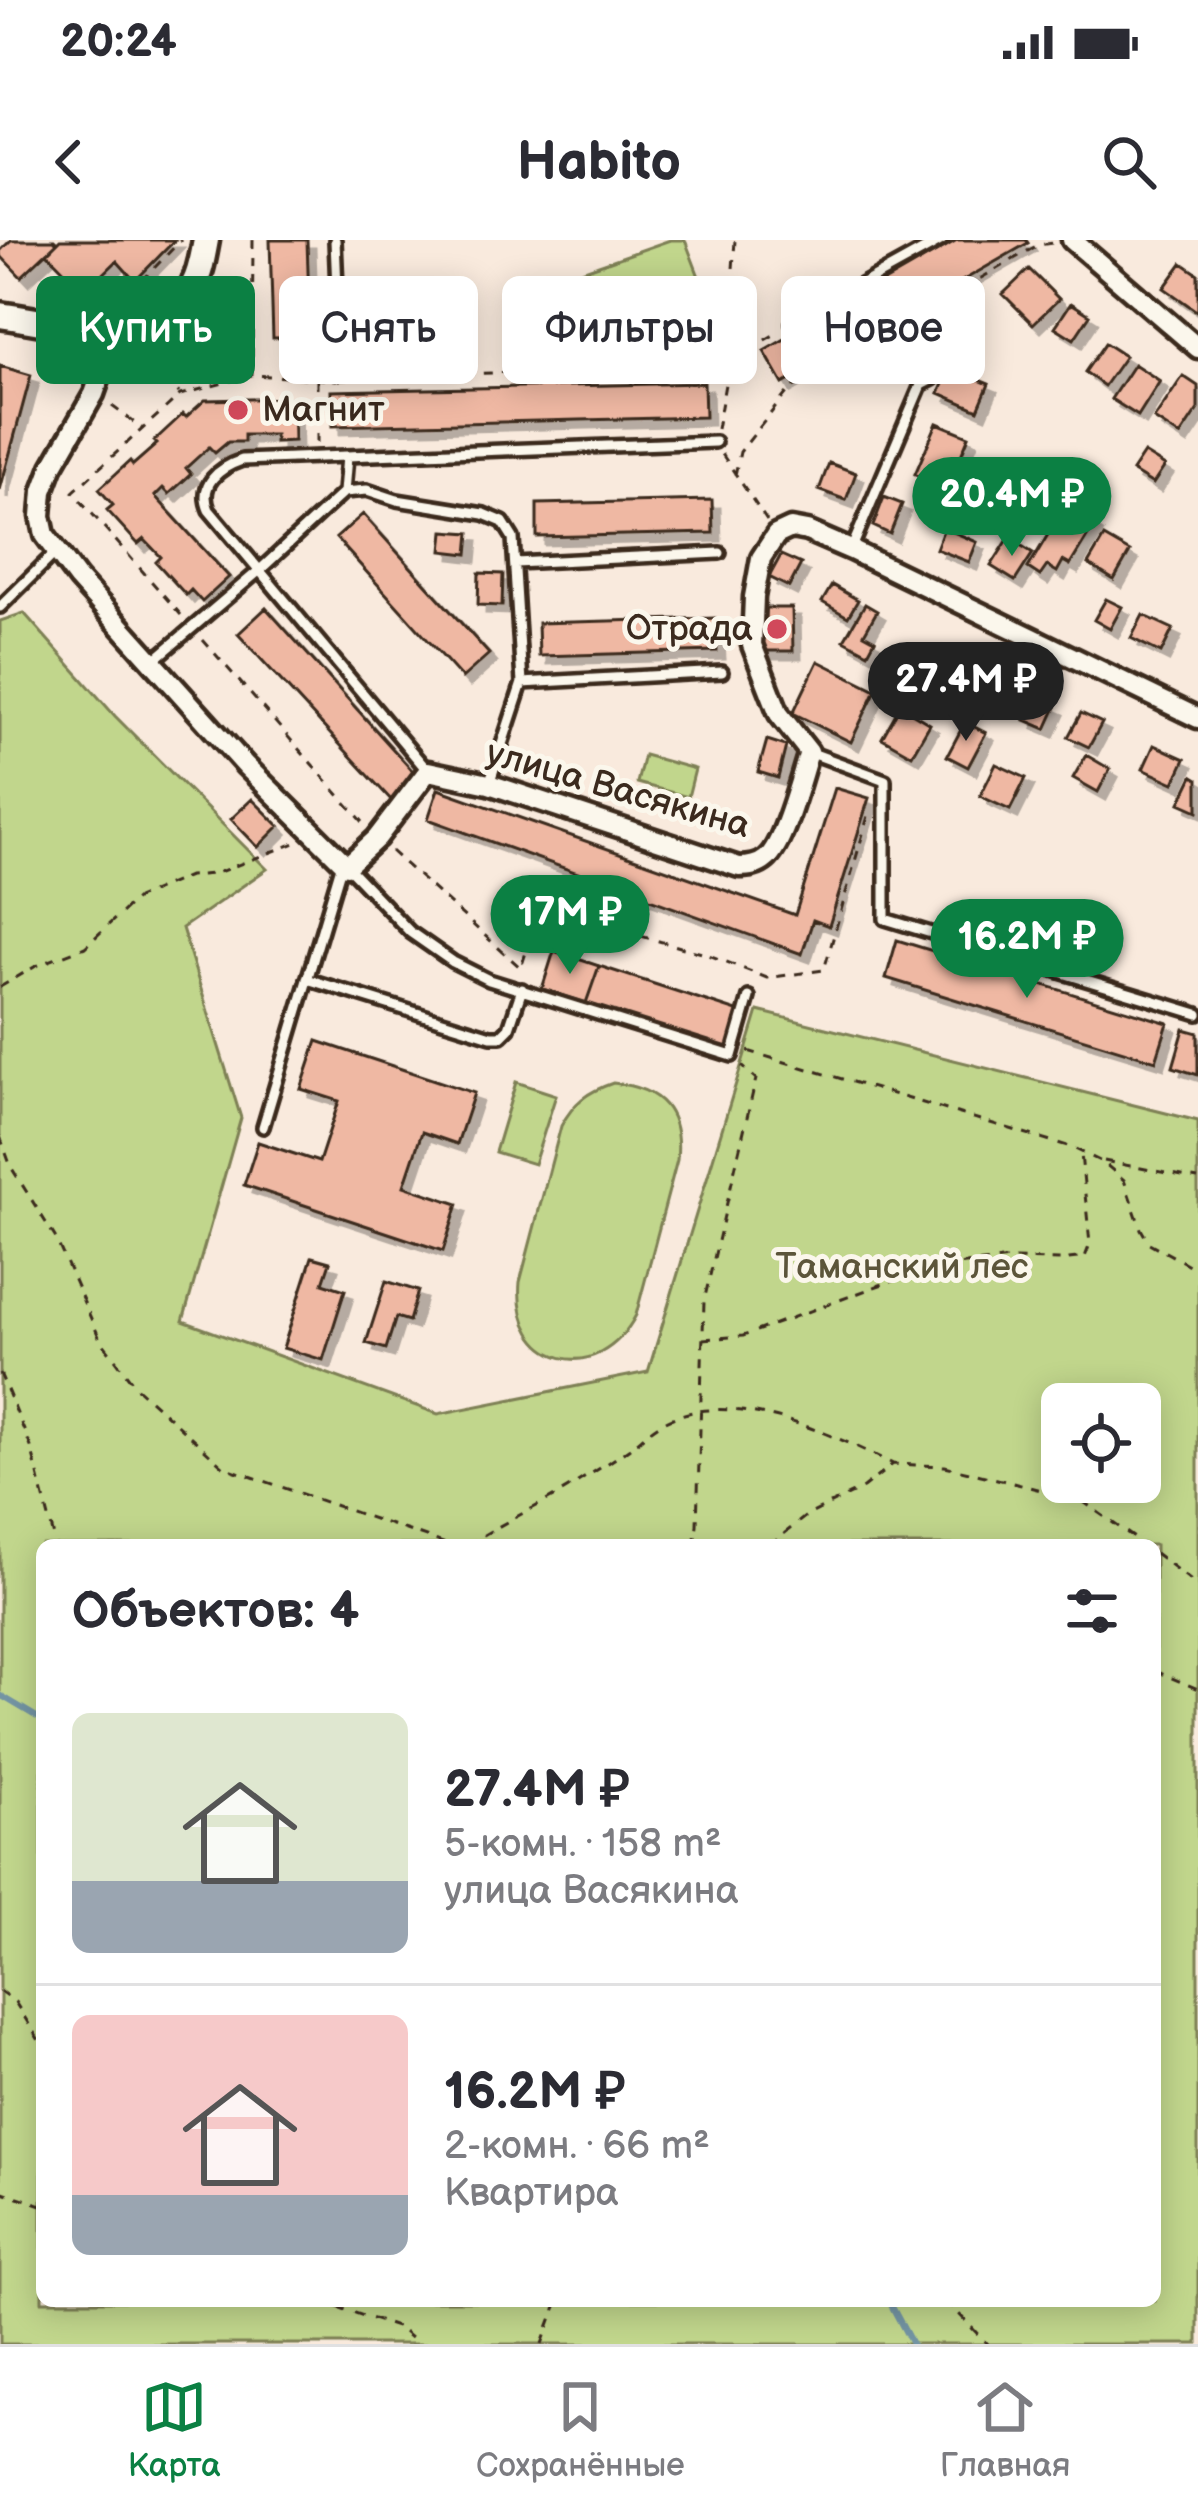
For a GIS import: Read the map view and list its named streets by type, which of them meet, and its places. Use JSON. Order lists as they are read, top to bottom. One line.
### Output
{"streets":{"street":["улица Васякина"]},"parks":["Таманский лес"],"places":["Магнит","Отрада"],"page":{"status":"20:24","header":"Habito","chip":["Купить","Снять","Фильтры","Новое"],"price":["20.4M ₽","27.4M ₽","17M ₽","16.2M ₽"],"heading":"Объектов: 4","list":[{"name":"27.4M ₽","note":"5-комн. · 158 m² · улица Васякина"},{"name":"16.2M ₽","note":"2-комн. · 66 m² · Квартира"}],"tabs":["Карта","Сохранённые","Главная"]}}
